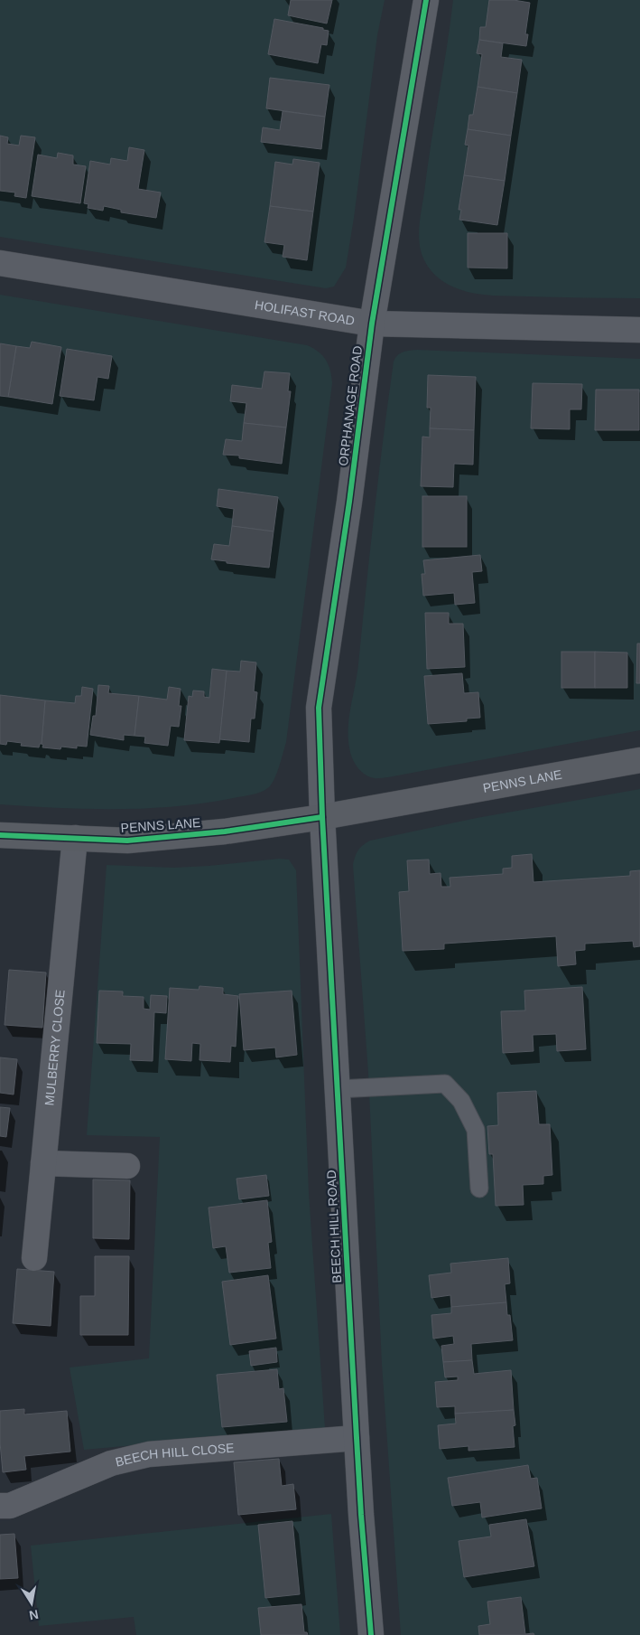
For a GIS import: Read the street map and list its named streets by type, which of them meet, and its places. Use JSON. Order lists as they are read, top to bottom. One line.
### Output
{"streets":{"main road":["PENNS LANE"],"street":["HOLIFAST ROAD","ORPHANAGE ROAD","MULBERRY CLOSE","BEECH HILL ROAD","BEECH HILL CLOSE"]},"crossings":[["HOLIFAST ROAD","ORPHANAGE ROAD"],["ORPHANAGE ROAD","PENNS LANE"],["ORPHANAGE ROAD","BEECH HILL ROAD"],["PENNS LANE","MULBERRY CLOSE"],["PENNS LANE","BEECH HILL ROAD"],["BEECH HILL ROAD","BEECH HILL CLOSE"]],"north":"bottom"}
